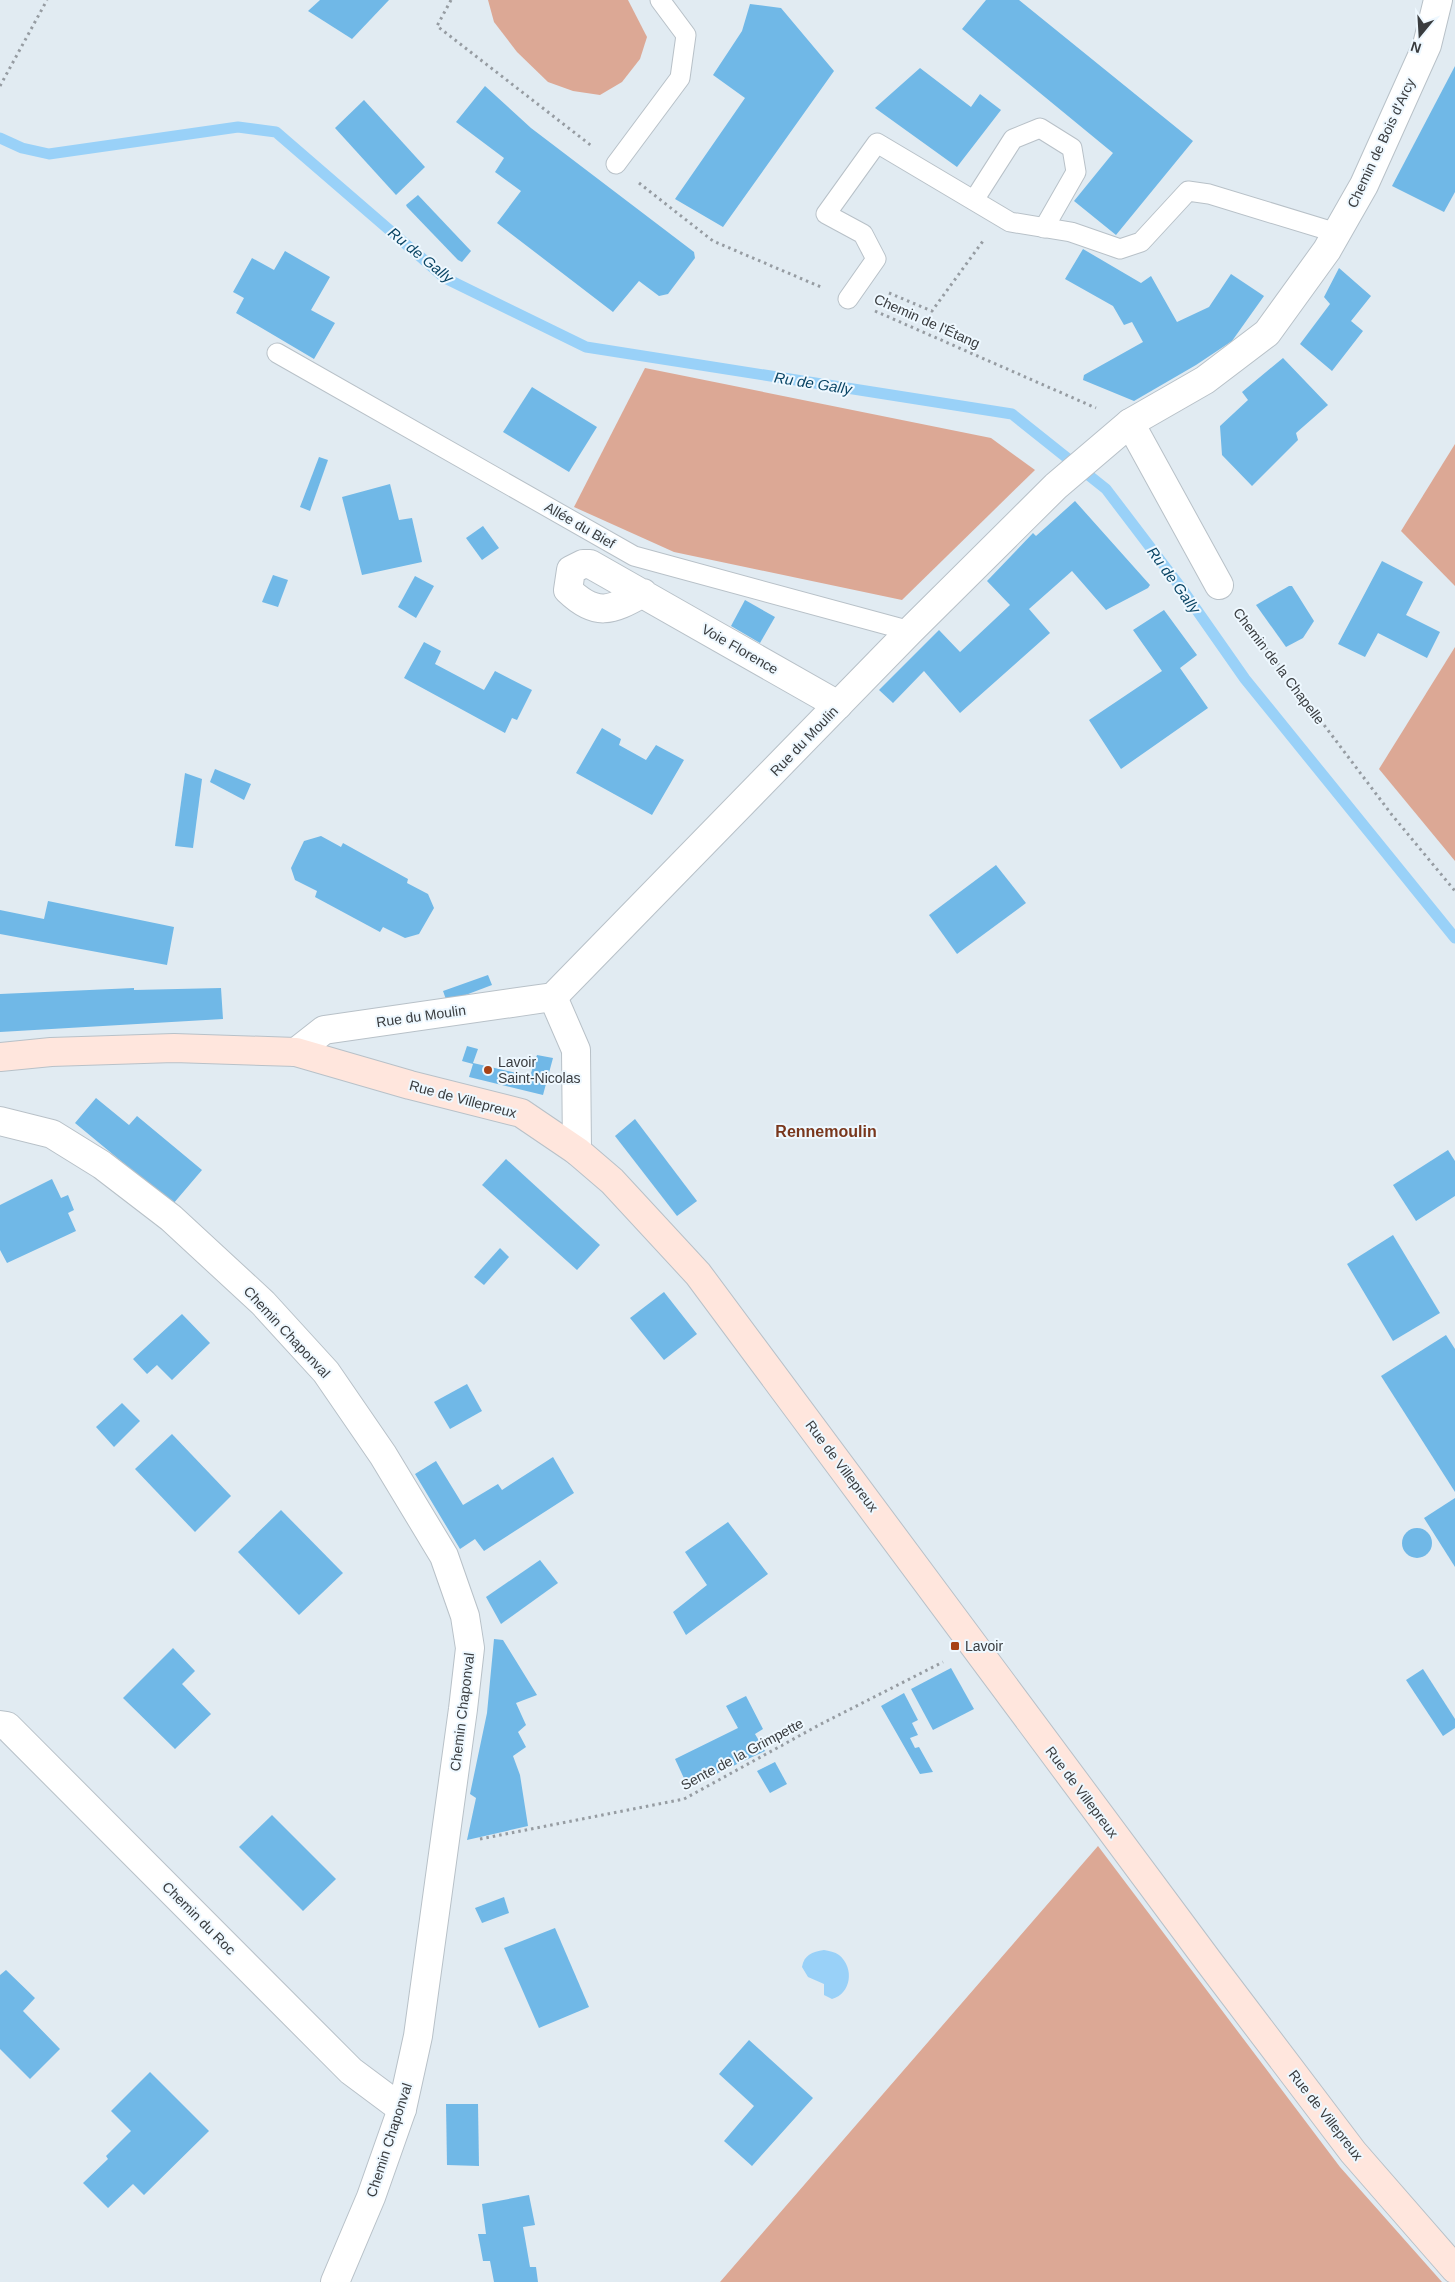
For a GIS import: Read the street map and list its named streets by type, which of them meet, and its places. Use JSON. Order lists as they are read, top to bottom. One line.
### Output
{"streets":{"main road":["Rue de Villepreux"],"street":["Chemin de Bois d'Arcy","Voie Florence","Rue du Moulin","Chemin Chaponval","Chemin du Roc"],"lane":["Allée du Bief"],"path":["Chemin de l'Étang","Chemin de la Chapelle","Sente de la Grimpette"]},"crossings":[["Chemin de Bois d'Arcy","Chemin de l'Étang"],["Chemin de Bois d'Arcy","Rue du Moulin"],["Allée du Bief","Rue du Moulin"],["Voie Florence","Rue du Moulin"],["Rue du Moulin","Rue de Villepreux"],["Rue de Villepreux","Sente de la Grimpette"],["Chemin Chaponval","Sente de la Grimpette"],["Chemin Chaponval","Chemin du Roc"]],"districts":["Rennemoulin"],"water":["Ru de Gally"],"places":{"other":["Lavoir Saint-Nicolas"],"transit":["Lavoir"]},"north":"bottom"}
